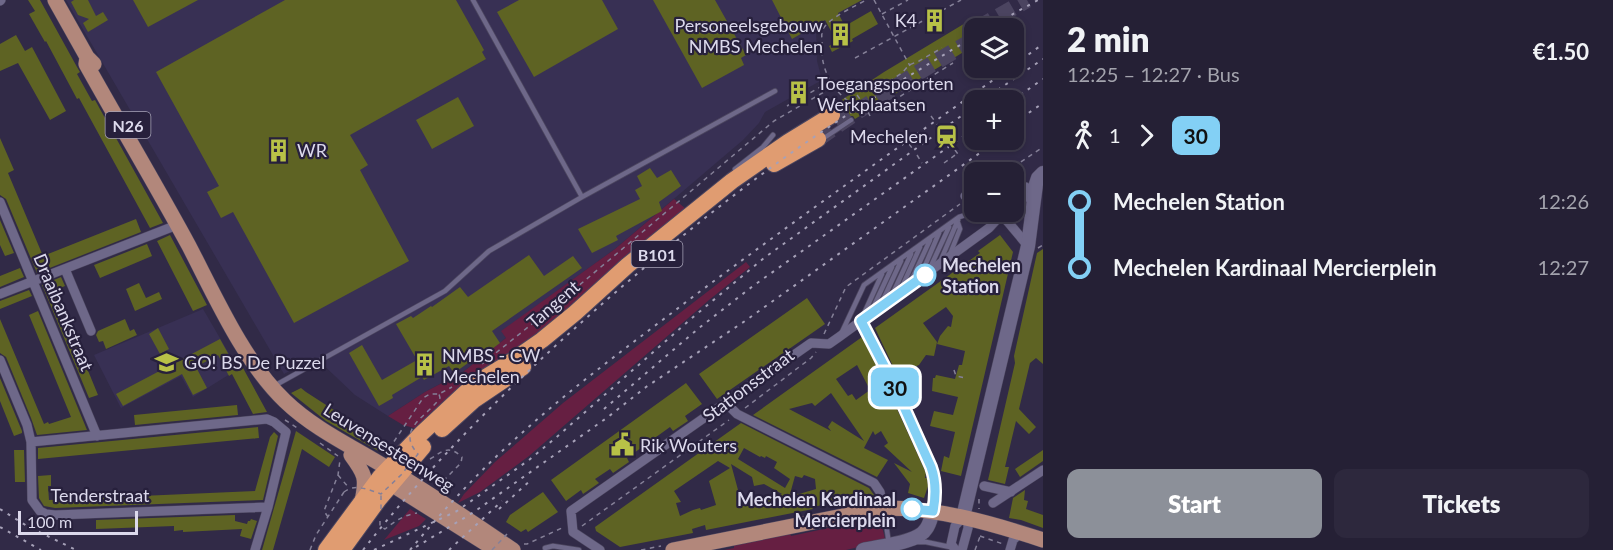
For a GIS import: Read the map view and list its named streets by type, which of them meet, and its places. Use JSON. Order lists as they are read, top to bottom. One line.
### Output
{"streets":{"highway":["B101","Tangent"],"main road":["N26","Leuvensesteenweg"],"street":["Draaibankstraat","Stationsstraat","Tenderstraat"]},"crossings":[["Tangent","Leuvensesteenweg"],["Stationsstraat","Leuvensesteenweg"]],"places":{"building":["K4","Personeelsgebouw NMBS Mechelen","Toegangspoorten Werkplaatsen","WR","NMBS - CW Mechelen"],"station":["Mechelen"],"other":["Mechelen Station","Mechelen Kardinaal Mercierplein"],"school or university":["GO! BS De Puzzel"],"public building":["Rik Wouters"]},"lines":["bus line 30"],"scale_bar":"100 m","page":{"on_map":"30","heading":["2 min","12:25 – 12:27 · Bus","€1.50"],"map_buttons":["+","−"],"legs":["1","30"],"list":[{"name":"Mechelen Station","value":"12:26"},{"name":"Mechelen Kardinaal Mercierplein","value":"12:27"}],"buttons":["Start","Tickets"],"scale":"100 m"}}
